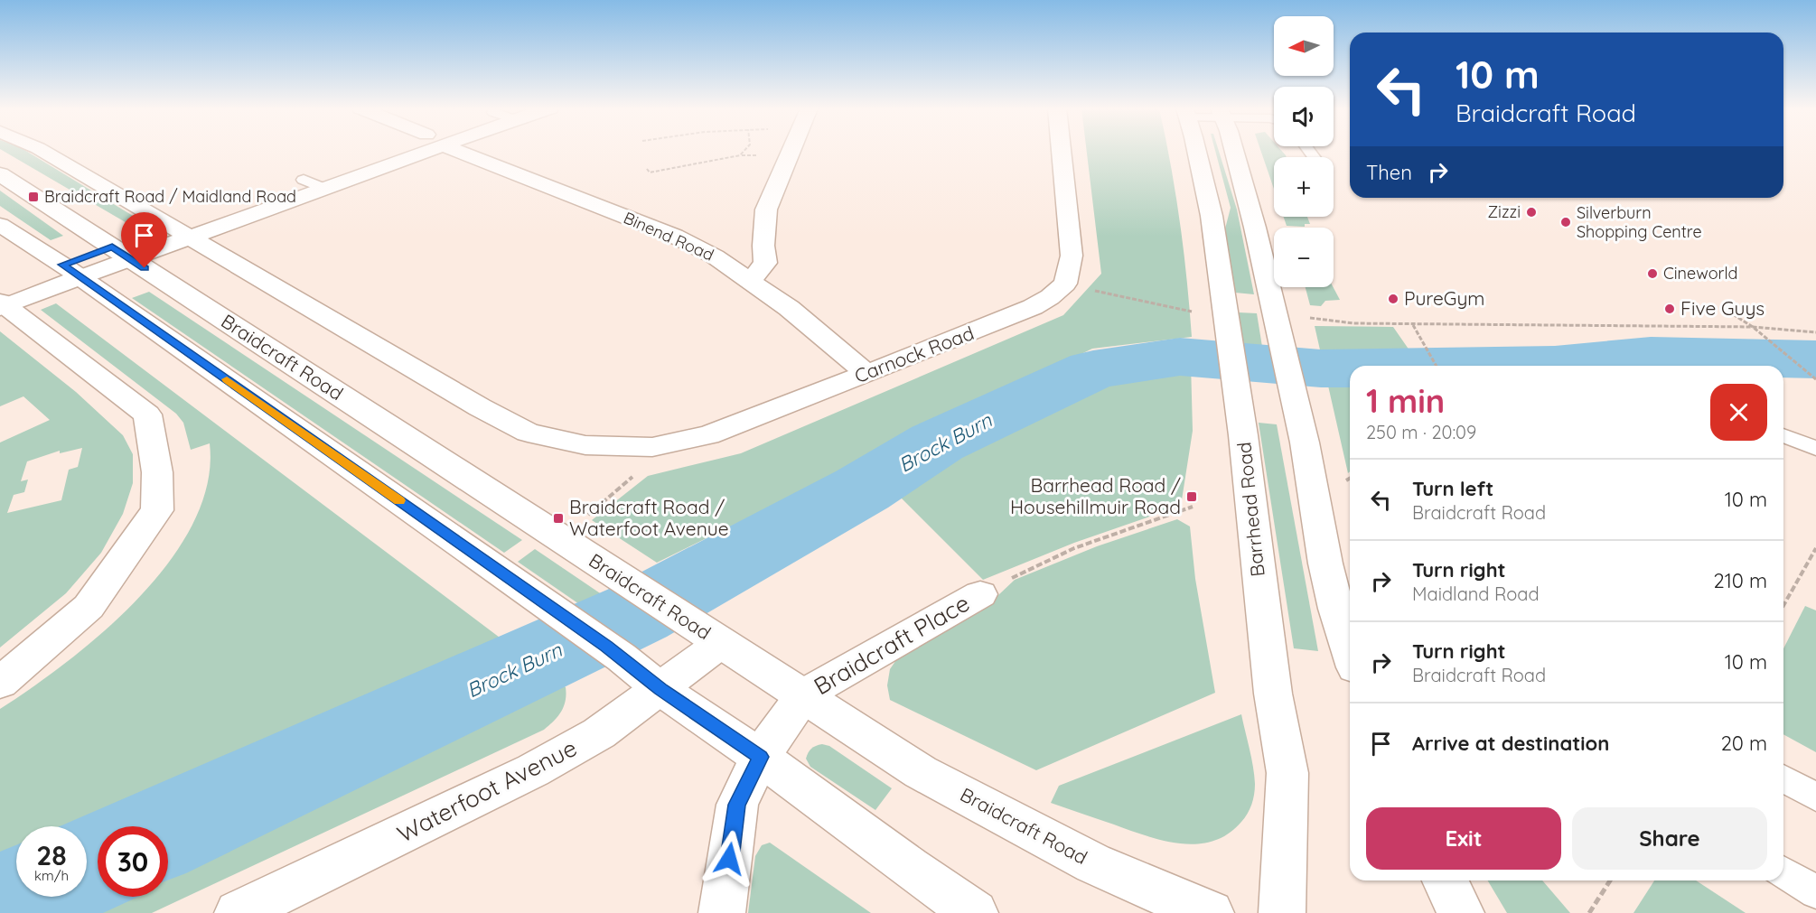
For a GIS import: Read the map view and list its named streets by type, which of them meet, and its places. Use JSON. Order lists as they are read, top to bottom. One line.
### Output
{"streets":{"street":["Binend Road","Carnock Road","Braidcraft Road","Barrhead Road","Braidcraft Place","Waterfoot Avenue"]},"crossings":[["Binend Road","Carnock Road"],["Braidcraft Road","Braidcraft Place"],["Braidcraft Road","Waterfoot Avenue"]],"water":["Brock Burn"],"places":{"transit":["Braidcraft Road / Maidland Road","Barrhead Road / Househillmuir Road","Braidcraft Road / Waterfoot Avenue"],"other":["Zizzi","Silverburn Shopping Centre","Cineworld","PureGym","Five Guys"]},"north":"left","page":{"map_buttons":["+","−"],"turn":["10 m","Braidcraft Road"],"then":"Then","heading":["1 min","250 m · 20:09"],"list":[{"name":"Turn left","note":"Braidcraft Road","value":"10 m"},{"name":"Turn right","note":"Maidland Road","value":"210 m"},{"name":"Turn right","note":"Braidcraft Road","value":"10 m"},{"name":"Arrive at destination","value":"20 m"}],"buttons":["Exit","Share"],"speed":"28 km/h","limit":"30"}}
